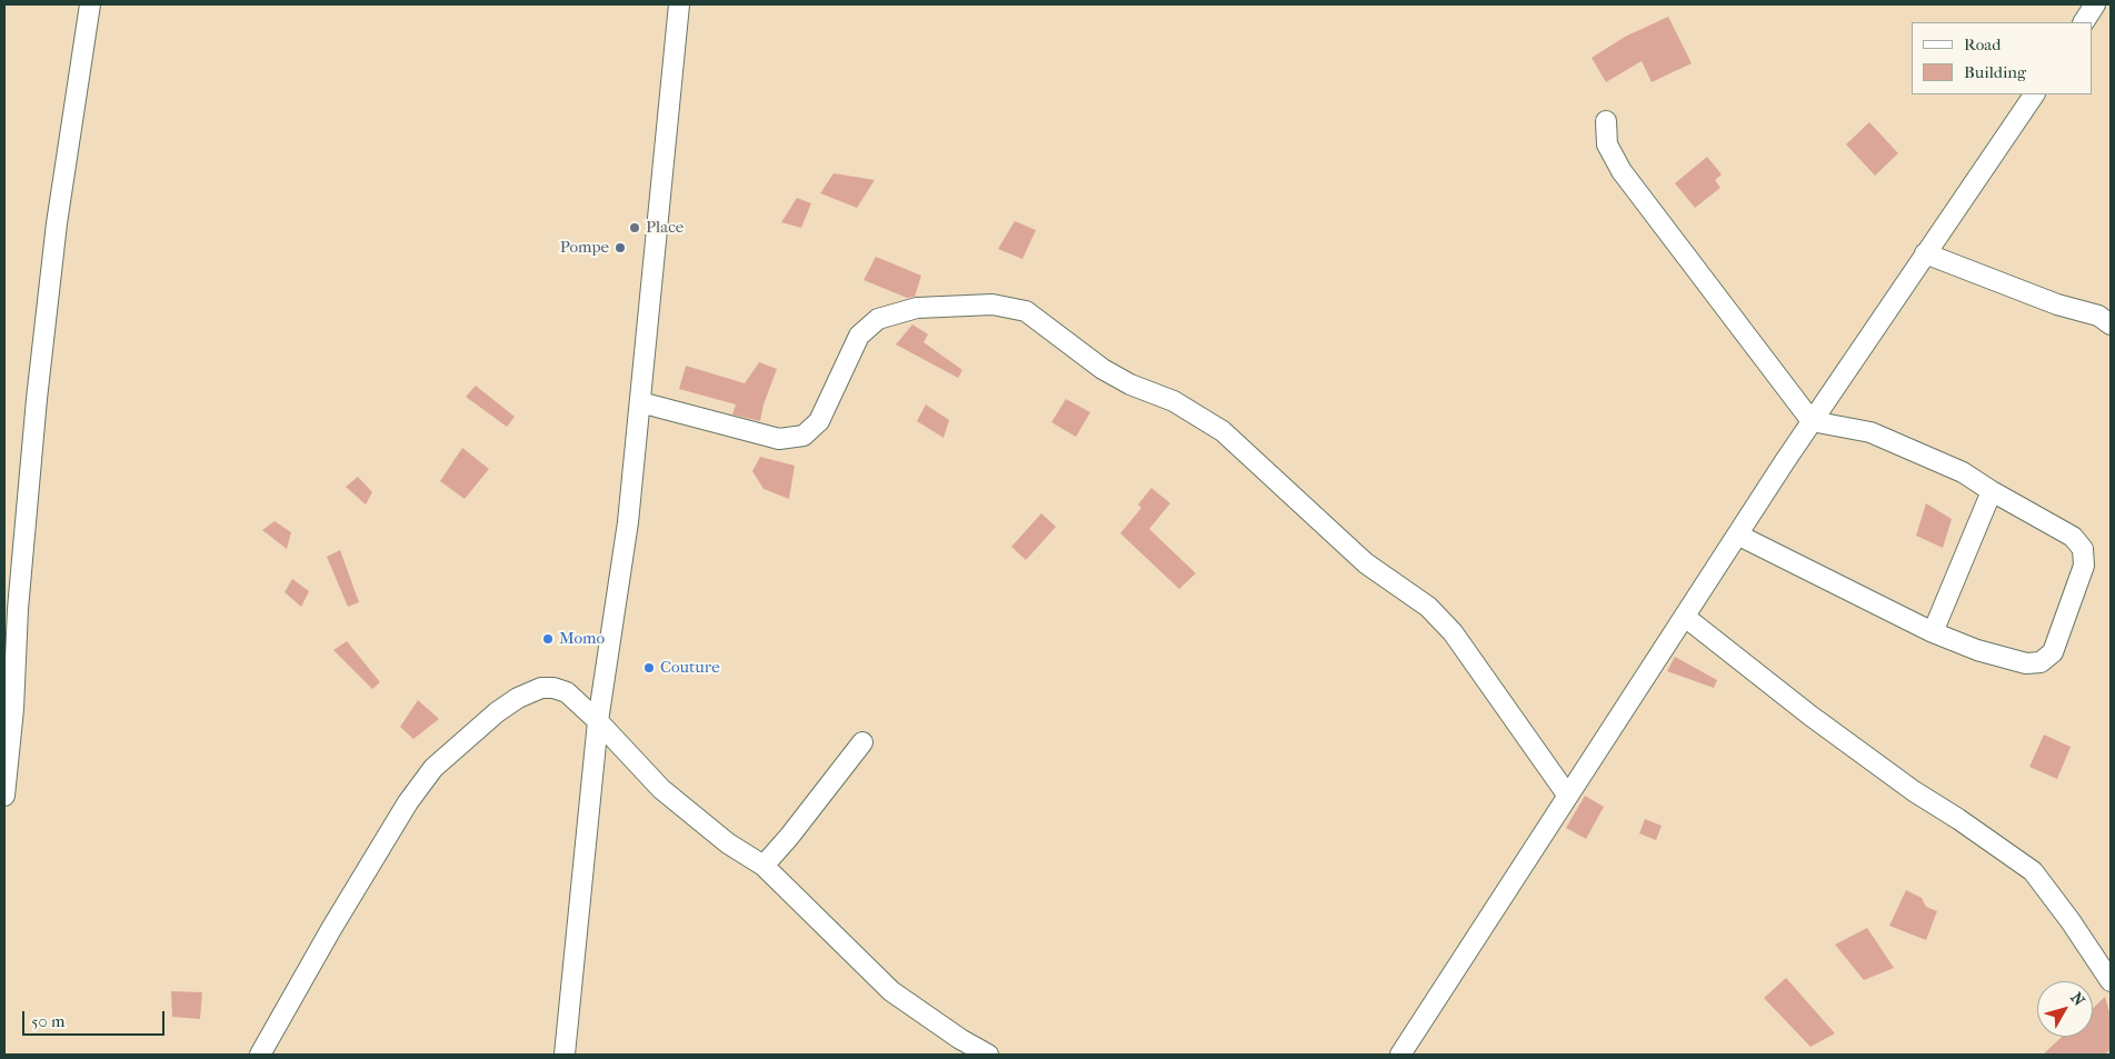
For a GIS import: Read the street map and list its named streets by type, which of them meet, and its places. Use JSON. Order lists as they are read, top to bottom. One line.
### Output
{"places":["Place","Pompe","Momo","Couture"],"legend":["Road","Building"],"scale_bar":"50 m","north":"top right"}
